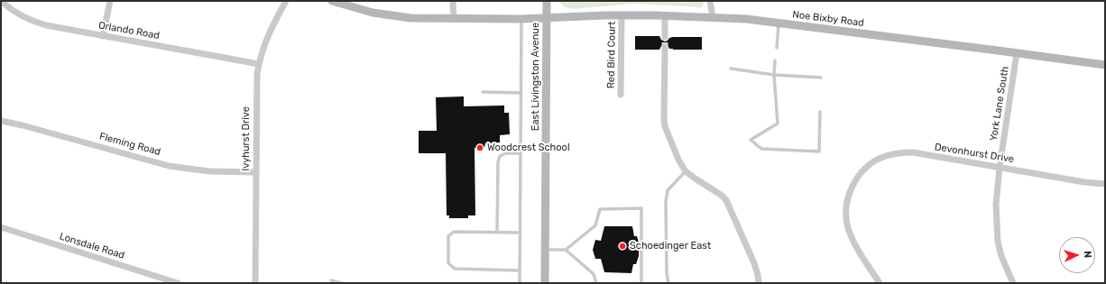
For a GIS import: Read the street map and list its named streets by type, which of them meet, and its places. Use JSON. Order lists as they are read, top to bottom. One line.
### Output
{"streets":{"street":["Noe Bixby Road","Orlando Road","Red Bird Court","East Livingston Avenue","York Lane South","Ivyhurst Drive","Fleming Road","Devonhurst Drive","Lonsdale Road"]},"crossings":[["Noe Bixby Road","Red Bird Court"],["Noe Bixby Road","East Livingston Avenue"],["Noe Bixby Road","York Lane South"],["Orlando Road","Ivyhurst Drive"],["York Lane South","Devonhurst Drive"],["Ivyhurst Drive","Fleming Road"]],"places":["Woodcrest School","Schoedinger East"],"north":"right"}
